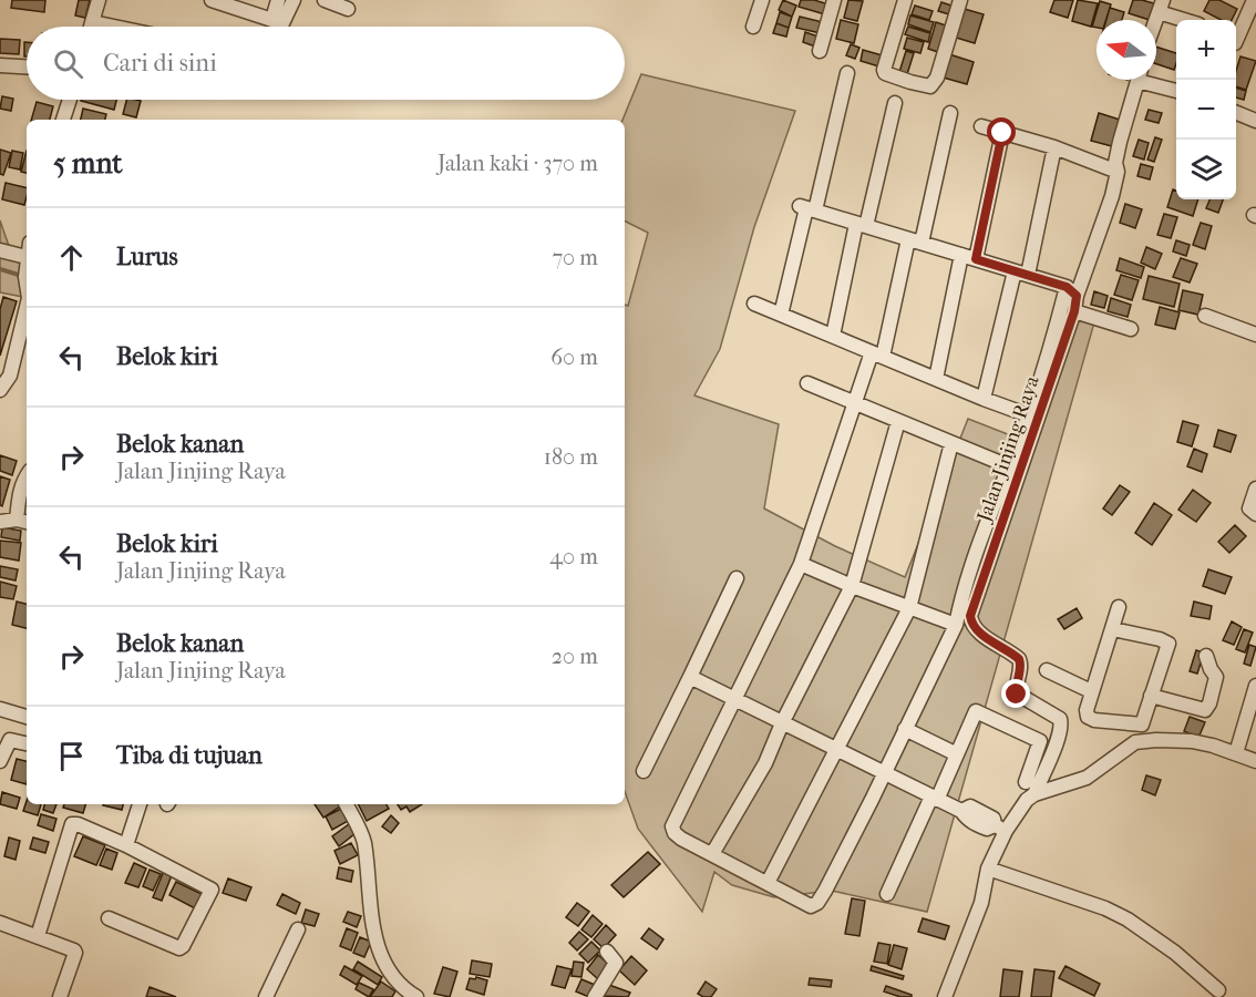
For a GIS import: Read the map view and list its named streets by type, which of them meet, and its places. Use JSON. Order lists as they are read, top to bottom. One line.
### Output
{"streets":{"street":["Jalan Jinjing Raya"]},"north":"left","page":{"map_buttons":["+","−"],"search":"Cari di sini","heading":["5 mnt","Jalan kaki · 370 m"],"list":[["Lurus","70 m"],["Belok kiri","60 m"],["Belok kanan","Jalan Jinjing Raya","180 m"],["Belok kiri","Jalan Jinjing Raya","40 m"],["Belok kanan","Jalan Jinjing Raya","20 m"],"Tiba di tujuan"]}}
